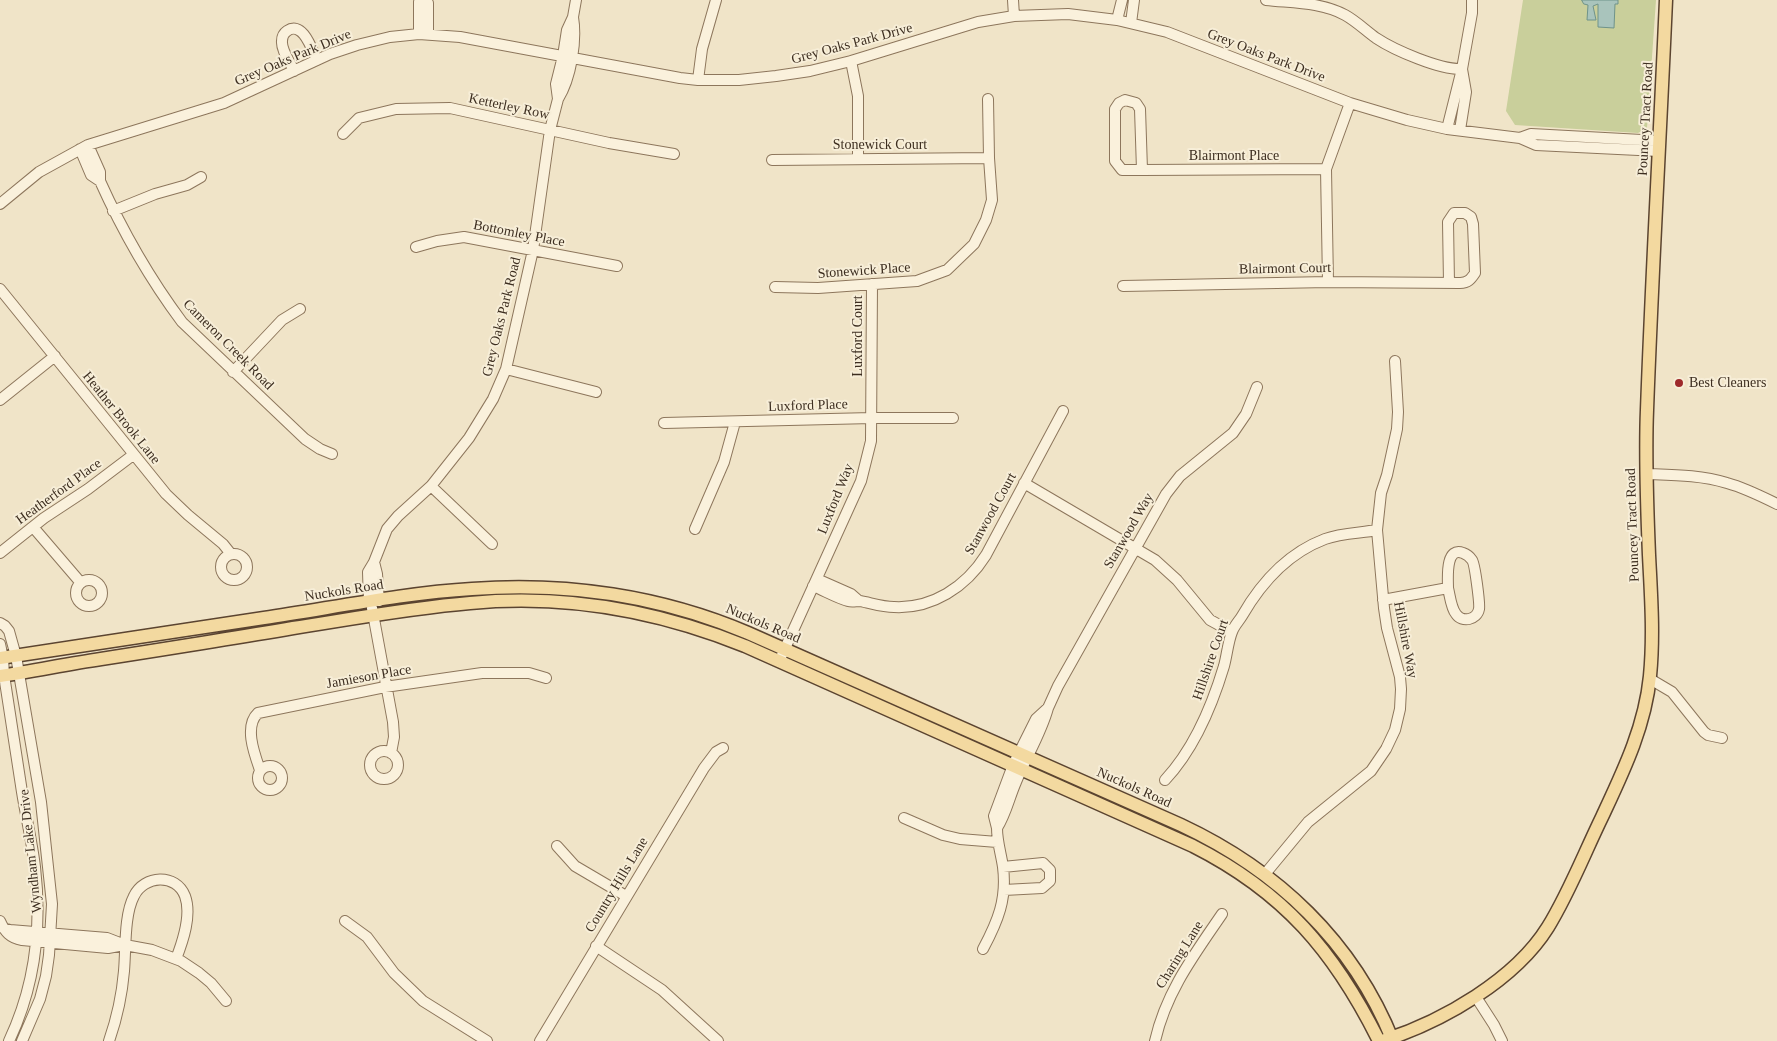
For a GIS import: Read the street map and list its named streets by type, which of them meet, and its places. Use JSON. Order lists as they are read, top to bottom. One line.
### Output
{"streets":{"main road":["Pouncey Tract Road","Nuckols Road"],"street":["Grey Oaks Park Drive","Ketterley Row","Stonewick Court","Blairmont Place","Bottomley Place","Blairmont Court","Stonewick Place","Grey Oaks Park Road","Luxford Court","Cameron Creek Road","Luxford Place","Heather Brook Lane","Heatherford Place","Luxford Way","Stanwood Court","Stanwood Way","Hillshire Way","Hillshire Court","Jamieson Place","Wyndham Lake Drive","Country Hills Lane","Charing Lane"]},"crossings":[["Grey Oaks Park Drive","Pouncey Tract Road"],["Grey Oaks Park Drive","Grey Oaks Park Road"],["Grey Oaks Park Drive","Cameron Creek Road"],["Ketterley Row","Grey Oaks Park Road"],["Pouncey Tract Road","Nuckols Road"],["Stonewick Court","Stonewick Place"],["Bottomley Place","Grey Oaks Park Road"],["Stonewick Place","Luxford Court"],["Grey Oaks Park Road","Nuckols Road"],["Grey Oaks Park Road","Jamieson Place"],["Luxford Court","Luxford Place"],["Luxford Court","Luxford Way"],["Luxford Place","Luxford Way"],["Heather Brook Lane","Heatherford Place"],["Luxford Way","Stanwood Court"],["Luxford Way","Nuckols Road"],["Stanwood Way","Nuckols Road"],["Nuckols Road","Hillshire Way"],["Nuckols Road","Wyndham Lake Drive"],["Hillshire Way","Hillshire Court"]],"places":["Best Cleaners"]}
